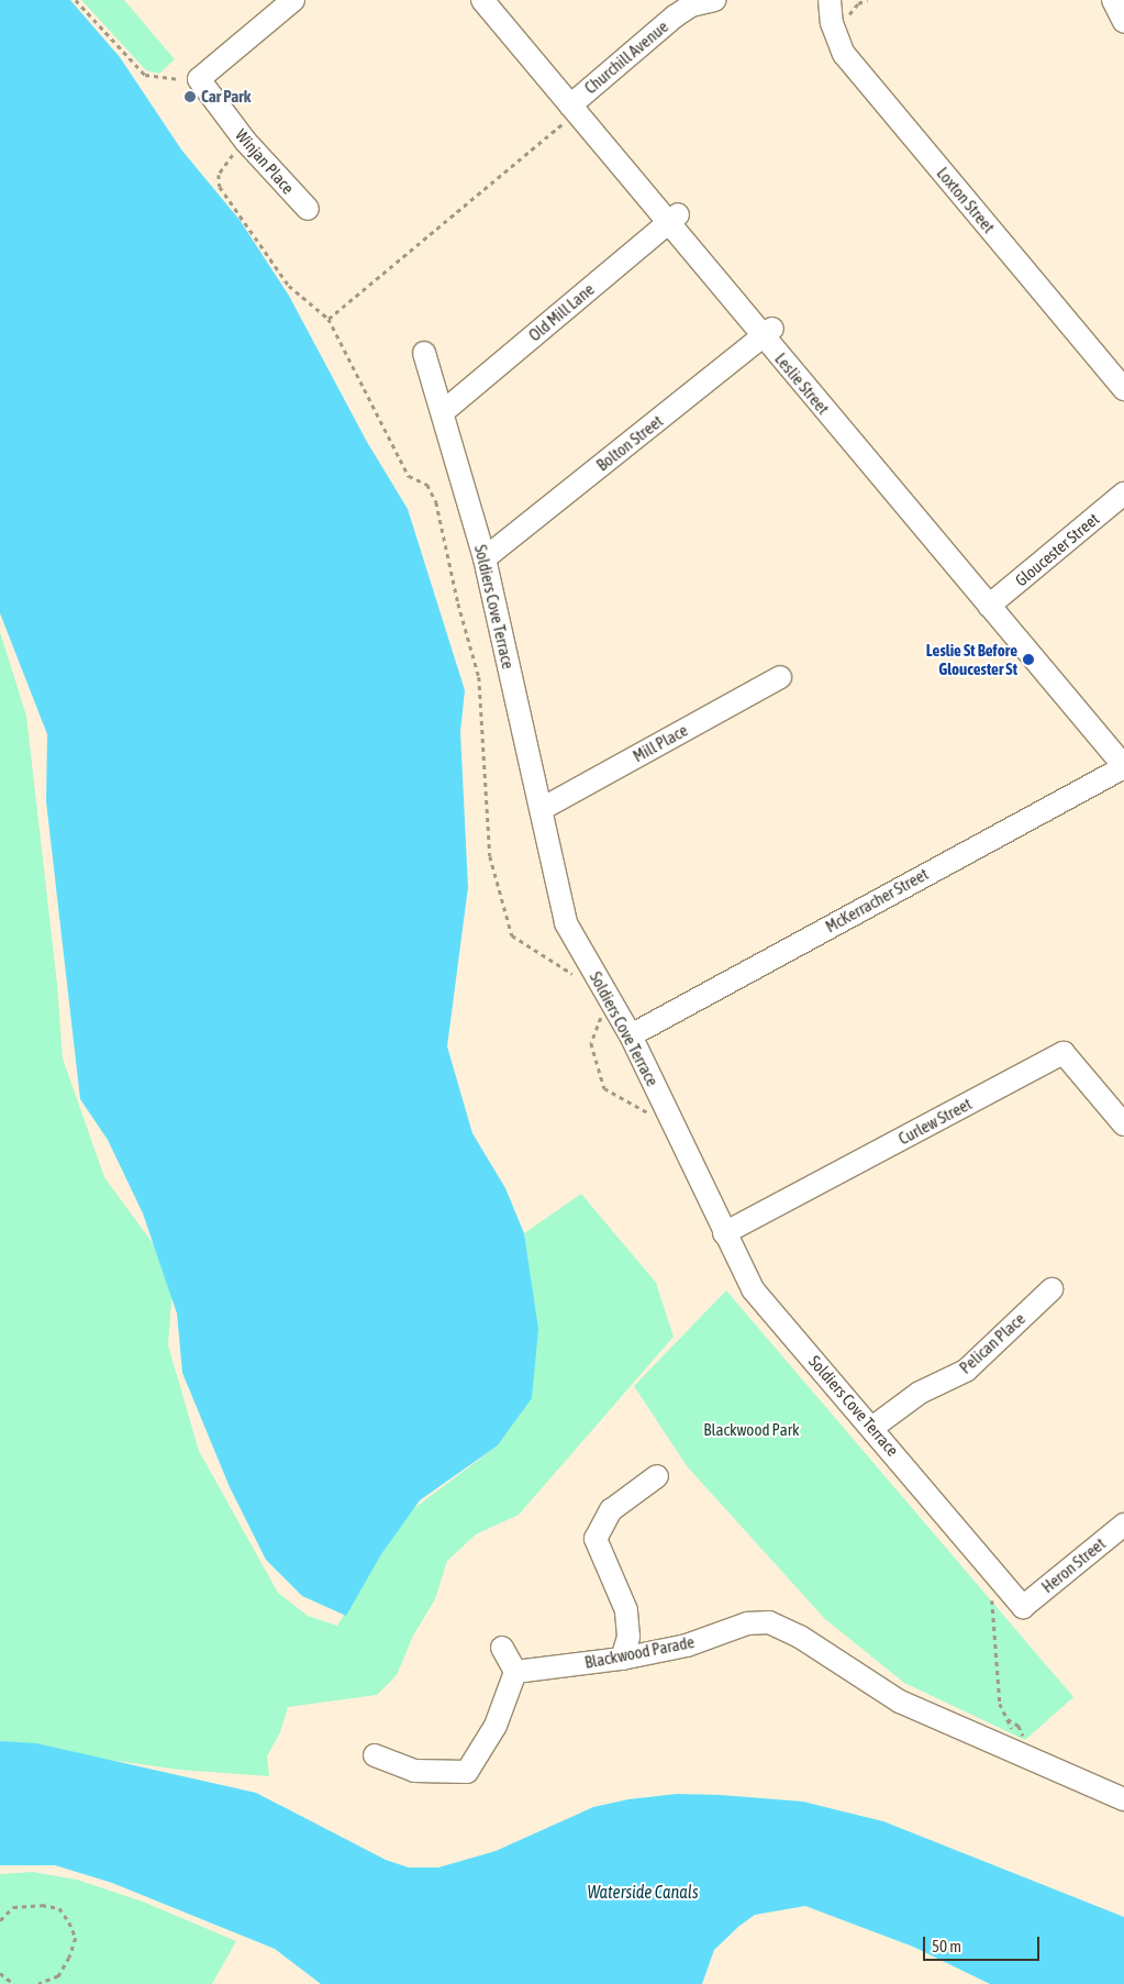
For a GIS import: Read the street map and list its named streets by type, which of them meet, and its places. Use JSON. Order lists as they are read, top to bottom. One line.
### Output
{"streets":{"street":["Churchill Avenue","Winjan Place","Loxton Street","Old Mill Lane","Leslie Street","Bolton Street","Gloucester Street","Soldiers Cove Terrace","Mill Place","McKerracher Street","Curlew Street","Pelican Place","Heron Street","Blackwood Parade"]},"crossings":[["Churchill Avenue","Leslie Street"],["Old Mill Lane","Leslie Street"],["Old Mill Lane","Soldiers Cove Terrace"],["Leslie Street","Bolton Street"],["Leslie Street","Gloucester Street"],["Leslie Street","McKerracher Street"],["Bolton Street","Soldiers Cove Terrace"],["Soldiers Cove Terrace","Mill Place"],["Soldiers Cove Terrace","McKerracher Street"],["Soldiers Cove Terrace","Curlew Street"],["Soldiers Cove Terrace","Pelican Place"],["Soldiers Cove Terrace","Heron Street"]],"water":["Waterside Canals"],"parks":["Blackwood Park"],"places":["Car Park","Leslie St Before Gloucester St"],"scale_bar":"50 m"}
